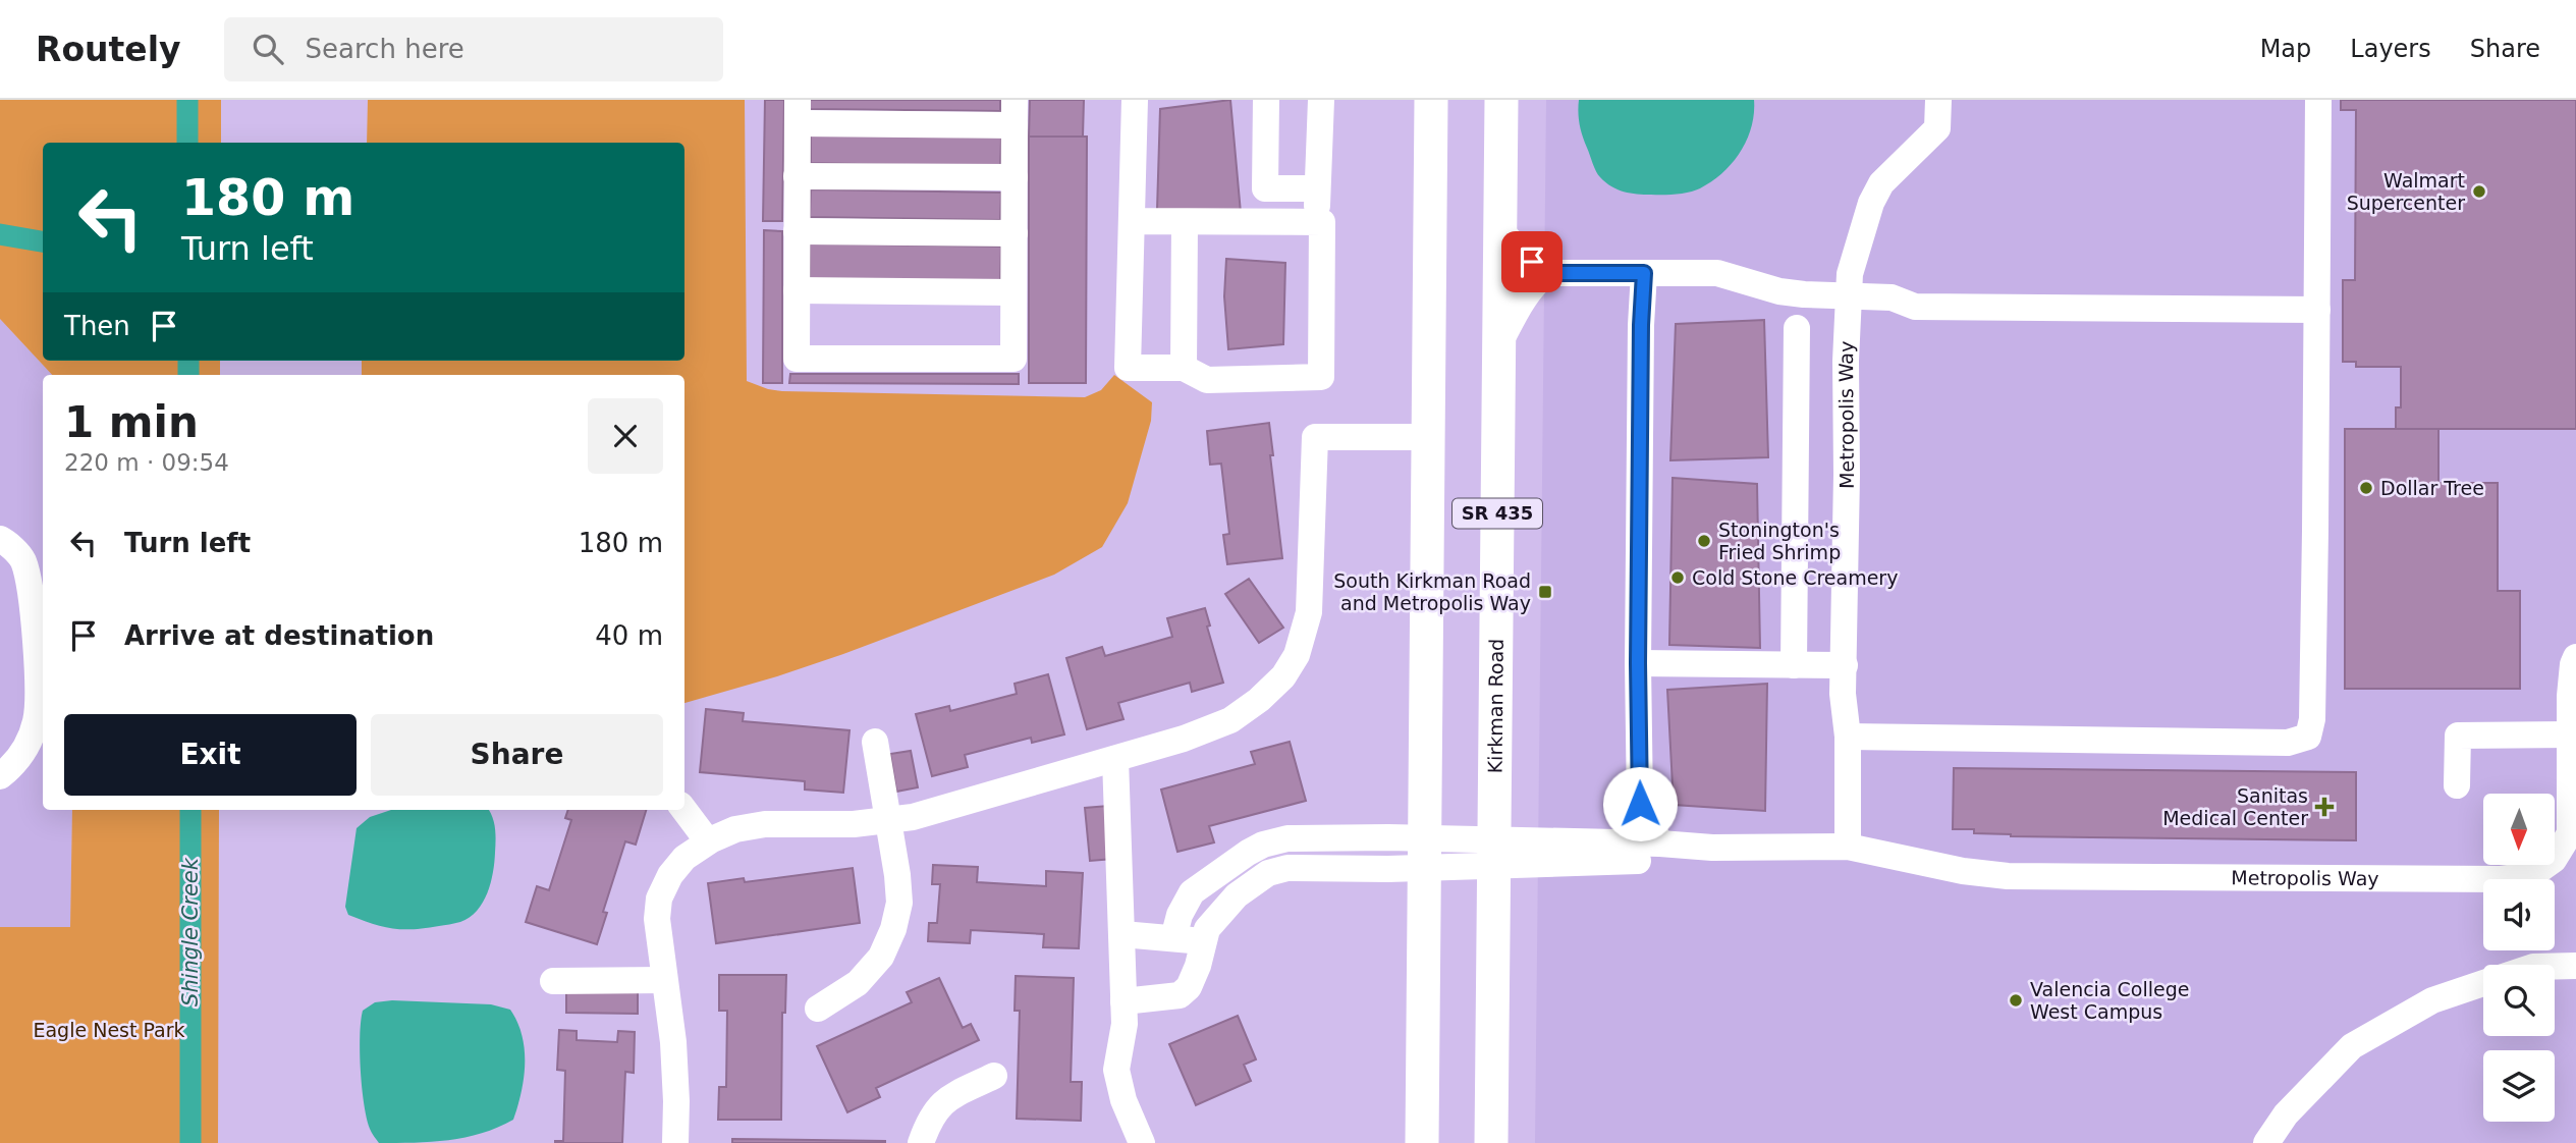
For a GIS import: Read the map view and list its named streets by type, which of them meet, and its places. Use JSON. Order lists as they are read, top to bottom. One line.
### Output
{"streets":{"main road":["SR 435","Kirkman Road"],"street":["Metropolis Way"]},"water":["Shingle Creek"],"parks":["Eagle Nest Park"],"places":{"other":["Walmart Supercenter","Dollar Tree","Stonington's Fried Shrimp","Cold Stone Creamery","Valencia College West Campus"],"transit":["South Kirkman Road and Metropolis Way"],"health":["Sanitas Medical Center"]},"north":"bottom","page":{"header":"Routely","search":"Search here","nav":["Map","Layers","Share"],"turn":["180 m","Turn left"],"then":"Then","heading":["1 min","220 m · 09:54"],"list":[{"name":"Turn left","value":"180 m"},{"name":"Arrive at destination","value":"40 m"}],"buttons":["Exit","Share"]}}
